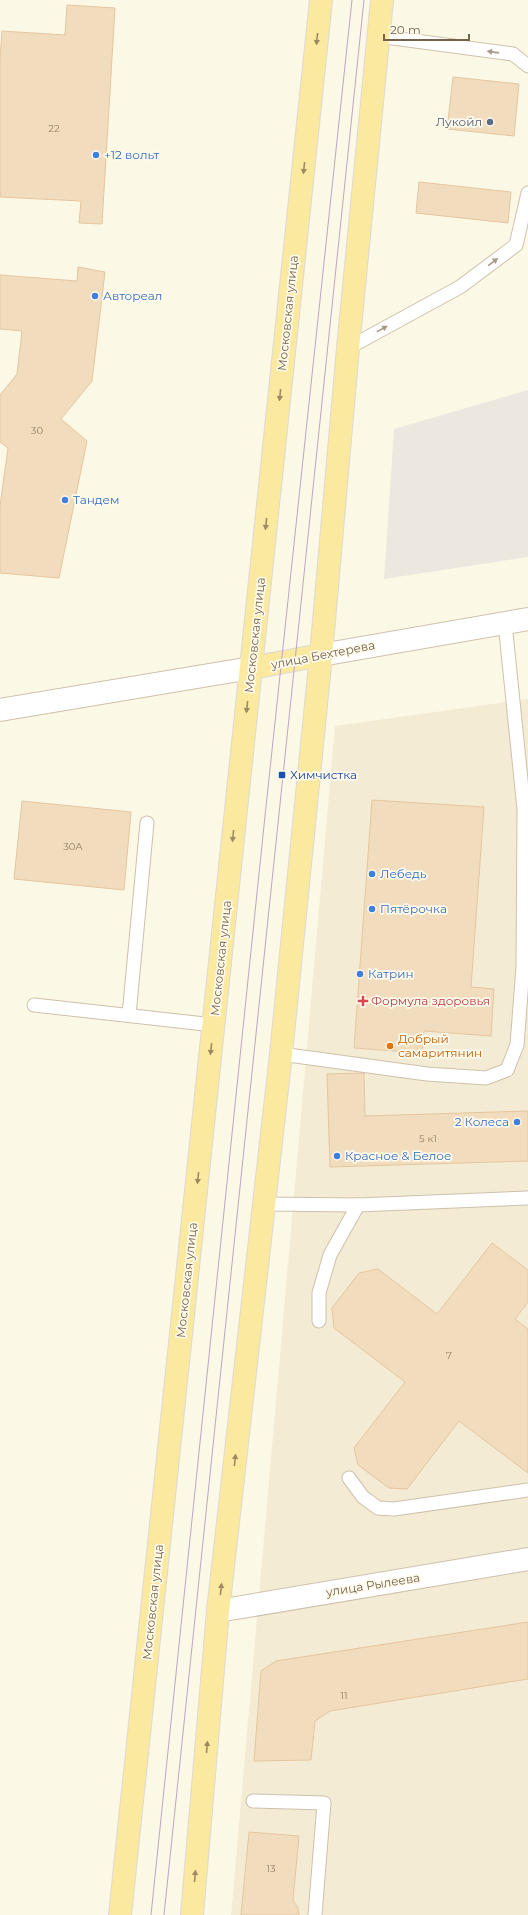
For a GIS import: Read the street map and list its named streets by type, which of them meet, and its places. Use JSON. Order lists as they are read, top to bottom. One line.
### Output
{"streets":{"main road":["Московская улица","улица Бехтерева"],"street":["улица Рылеева"]},"crossings":[["Московская улица","улица Бехтерева"]],"places":{"other":["Лукойл","+12 вольт","Автореал","Тандем","Лебедь","Пятёрочка","Катрин","Добрый самаритянин","2 Колеса","Красное & Белое"],"transit":["Химчистка"],"health":["Формула здоровья"]},"house_numbers":["22","30","30А","5 к1","7","11","13"],"scale_bar":"20 m"}
